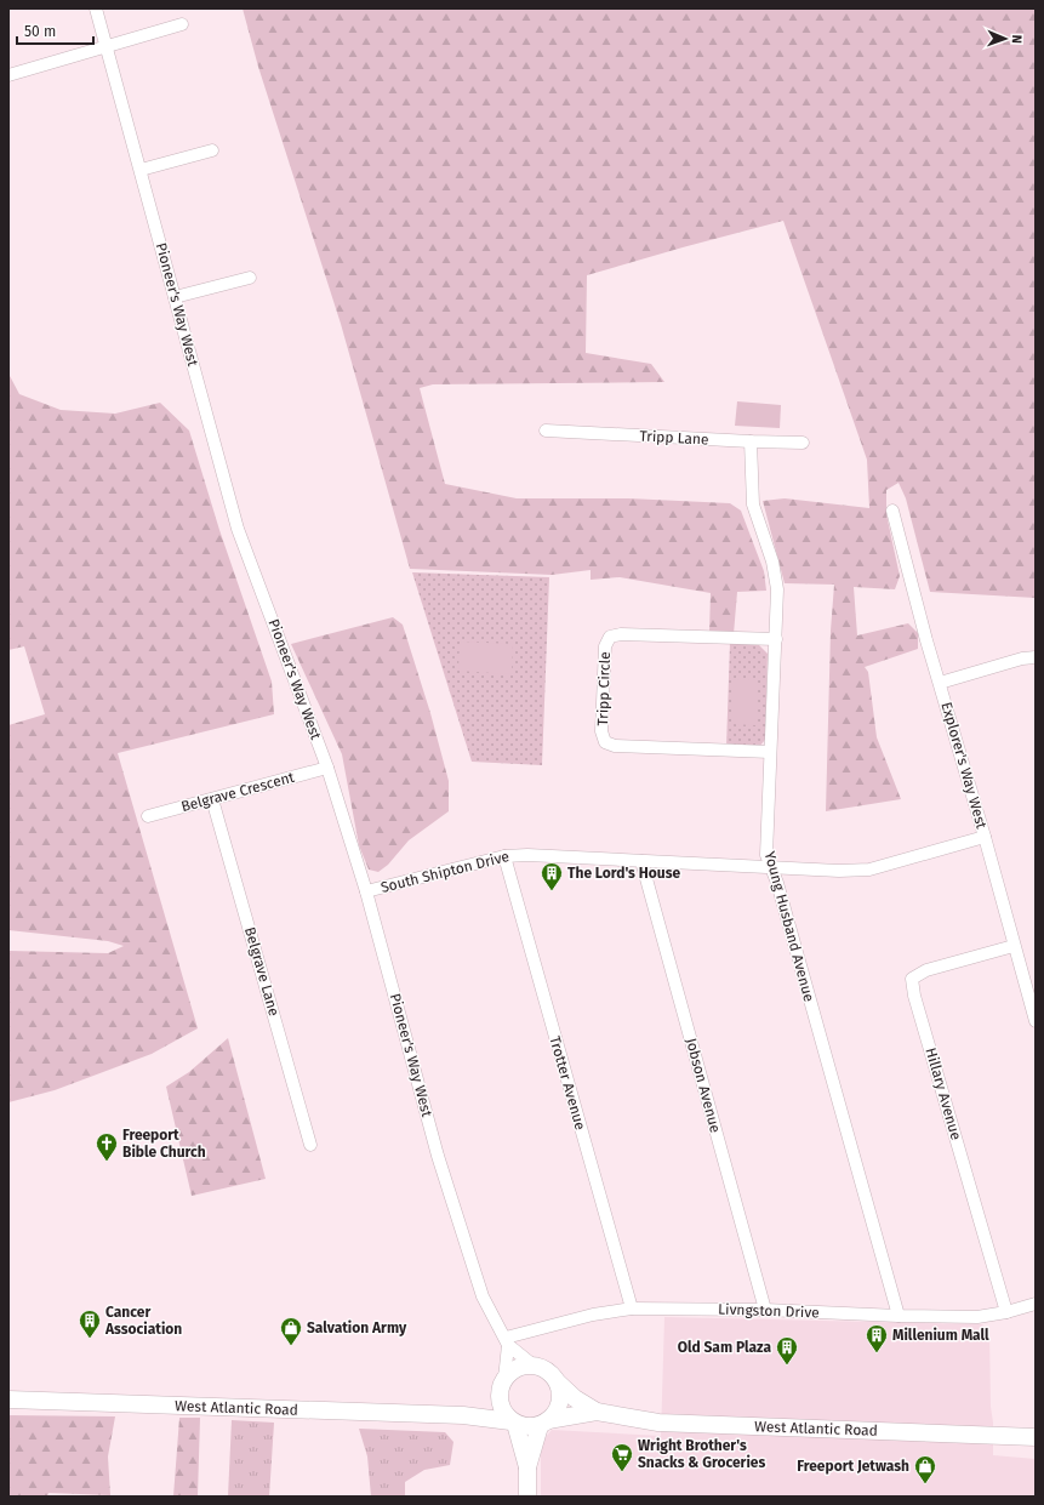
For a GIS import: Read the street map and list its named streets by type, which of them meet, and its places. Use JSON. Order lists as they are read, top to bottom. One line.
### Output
{"streets":{"main road":["West Atlantic Road"],"street":["Pioneer's Way West","Tripp Lane","Tripp Circle","Explorer's Way West","Belgrave Crescent","South Shipton Drive","Young Husband Avenue","Belgrave Lane","Trotter Avenue","Jobson Avenue","Hillary Avenue","Livngston Drive"]},"crossings":[["Pioneer's Way West","Belgrave Crescent"],["Pioneer's Way West","South Shipton Drive"],["Pioneer's Way West","Livngston Drive"],["Pioneer's Way West","West Atlantic Road"],["Tripp Lane","Young Husband Avenue"],["Tripp Circle","Young Husband Avenue"],["Explorer's Way West","South Shipton Drive"],["Explorer's Way West","Hillary Avenue"],["Belgrave Crescent","Belgrave Lane"],["South Shipton Drive","Young Husband Avenue"],["South Shipton Drive","Trotter Avenue"],["South Shipton Drive","Jobson Avenue"],["Young Husband Avenue","Livngston Drive"],["Trotter Avenue","Livngston Drive"],["Jobson Avenue","Livngston Drive"],["Hillary Avenue","Livngston Drive"]],"places":{"building":["The Lord's House","Cancer Association","Millenium Mall","Old Sam Plaza"],"church":["Freeport Bible Church"],"shop":["Salvation Army","Freeport Jetwash"],"supermarket":["Wright Brother's Snacks & Groceries"]},"scale_bar":"50 m","north":"right"}
